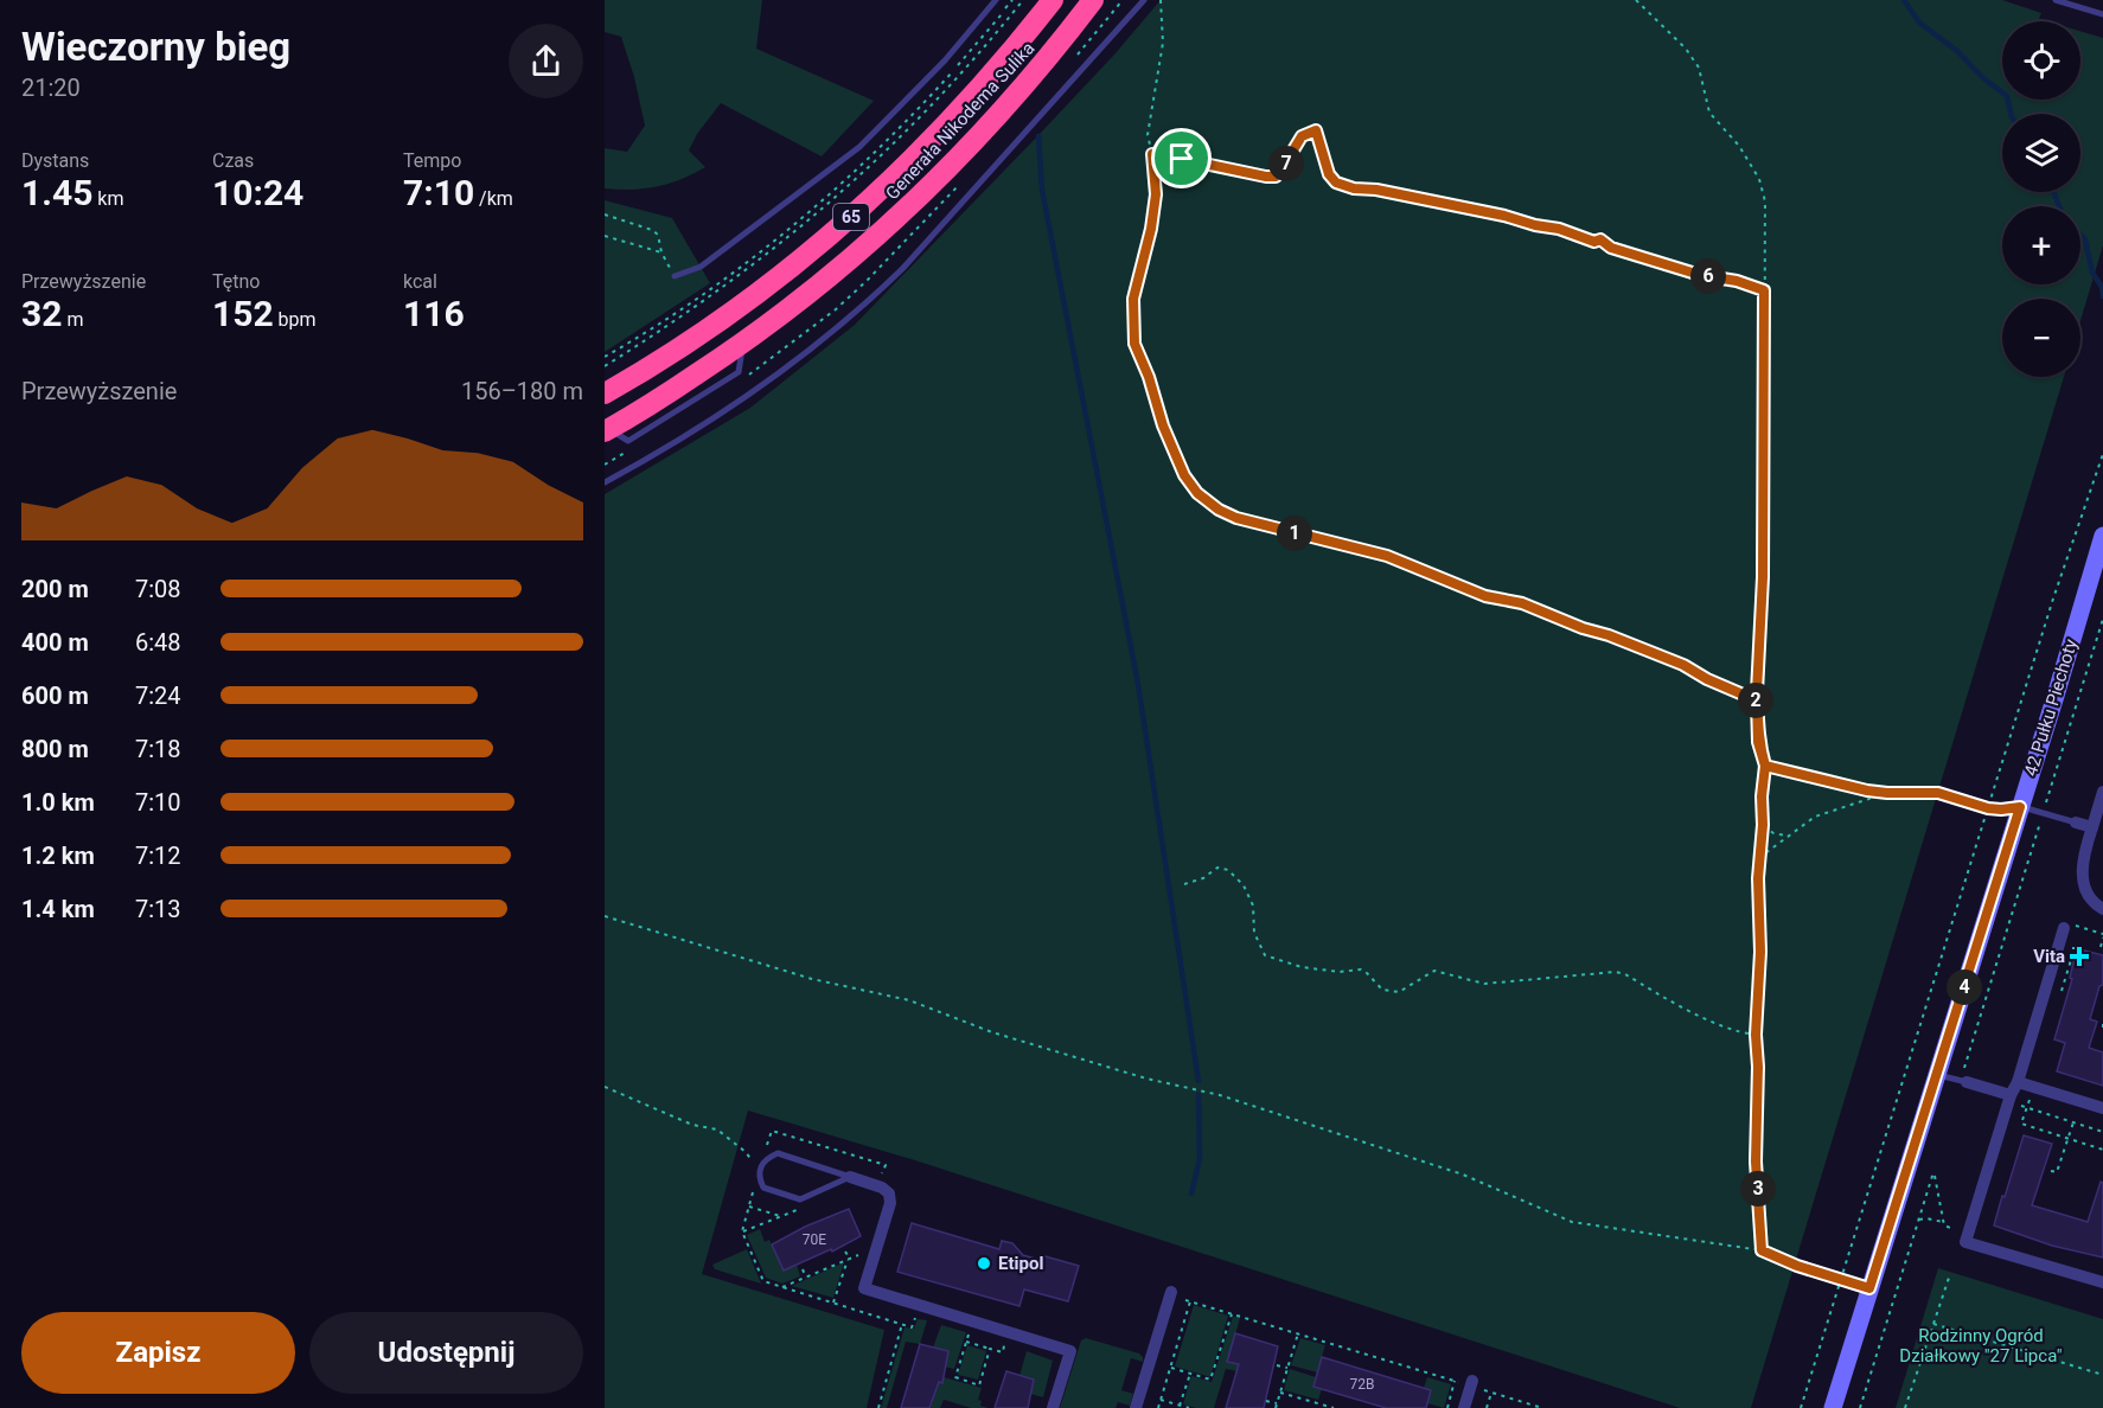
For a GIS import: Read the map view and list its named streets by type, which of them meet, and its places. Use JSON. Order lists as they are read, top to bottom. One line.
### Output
{"streets":{"highway":["Generała Nikodema Sulika","65"],"street":["42 Pułku Piechoty"]},"parks":["Rodzinny Ogród Działkowy \"27 Lipca\""],"places":{"health":["Vita"],"other":["Etipol"]},"house_numbers":["70E","72B"],"page":{"heading":["Wieczorny bieg","21:20"],"map_buttons":["+","−"],"stats":[["Dystans","1.45 km"],["Czas","10:24"],["Tempo","7:10 /km"],["Przewyższenie","32 m"],["Tętno","152 bpm"],["kcal","116"]],"pins":["7","6","1","2","4","3"],"chart":["Przewyższenie","156–180 m"],"list":[{"name":"200 m","note":"7:08"},{"name":"400 m","note":"6:48"},{"name":"600 m","note":"7:24"},{"name":"800 m","note":"7:18"},{"name":"1.0 km","note":"7:10"},{"name":"1.2 km","note":"7:12"},{"name":"1.4 km","note":"7:13"}],"buttons":["Zapisz","Udostępnij"]}}
